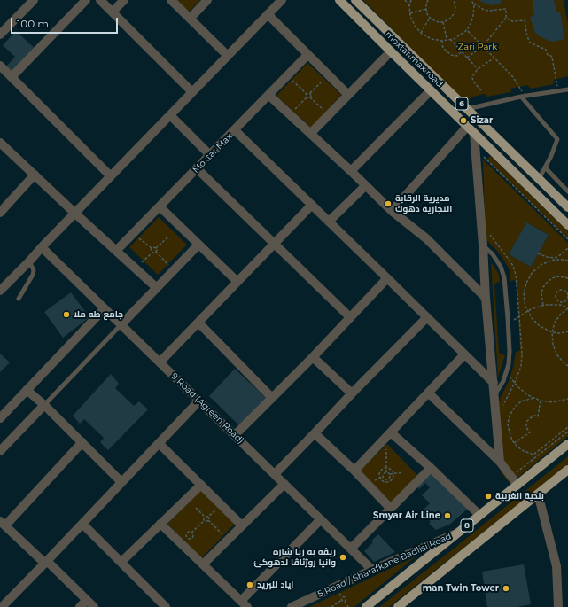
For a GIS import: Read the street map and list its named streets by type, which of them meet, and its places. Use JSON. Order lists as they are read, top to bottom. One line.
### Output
{"streets":{"main road":["moxtar max road","6","8"],"street":["Moxtar Max","9 Road (Agreen Road)","5 Road / Sharafkane Badlisi Road"]},"crossings":[["moxtar max road","6"],["9 Road (Agreen Road)","5 Road / Sharafkane Badlisi Road"],["8","5 Road / Sharafkane Badlisi Road"]],"parks":["Zari Park"],"places":["Sizar","مديرية الرقابة التجارية دهوك","جامع طه ملا","بلدية الغربية","Smyar Air Line","ريڤه به ريا شاره وانيا روژئاڤا لدهوكئ","اياد للبريد","man Twin Tower"],"scale_bar":"100 m"}
